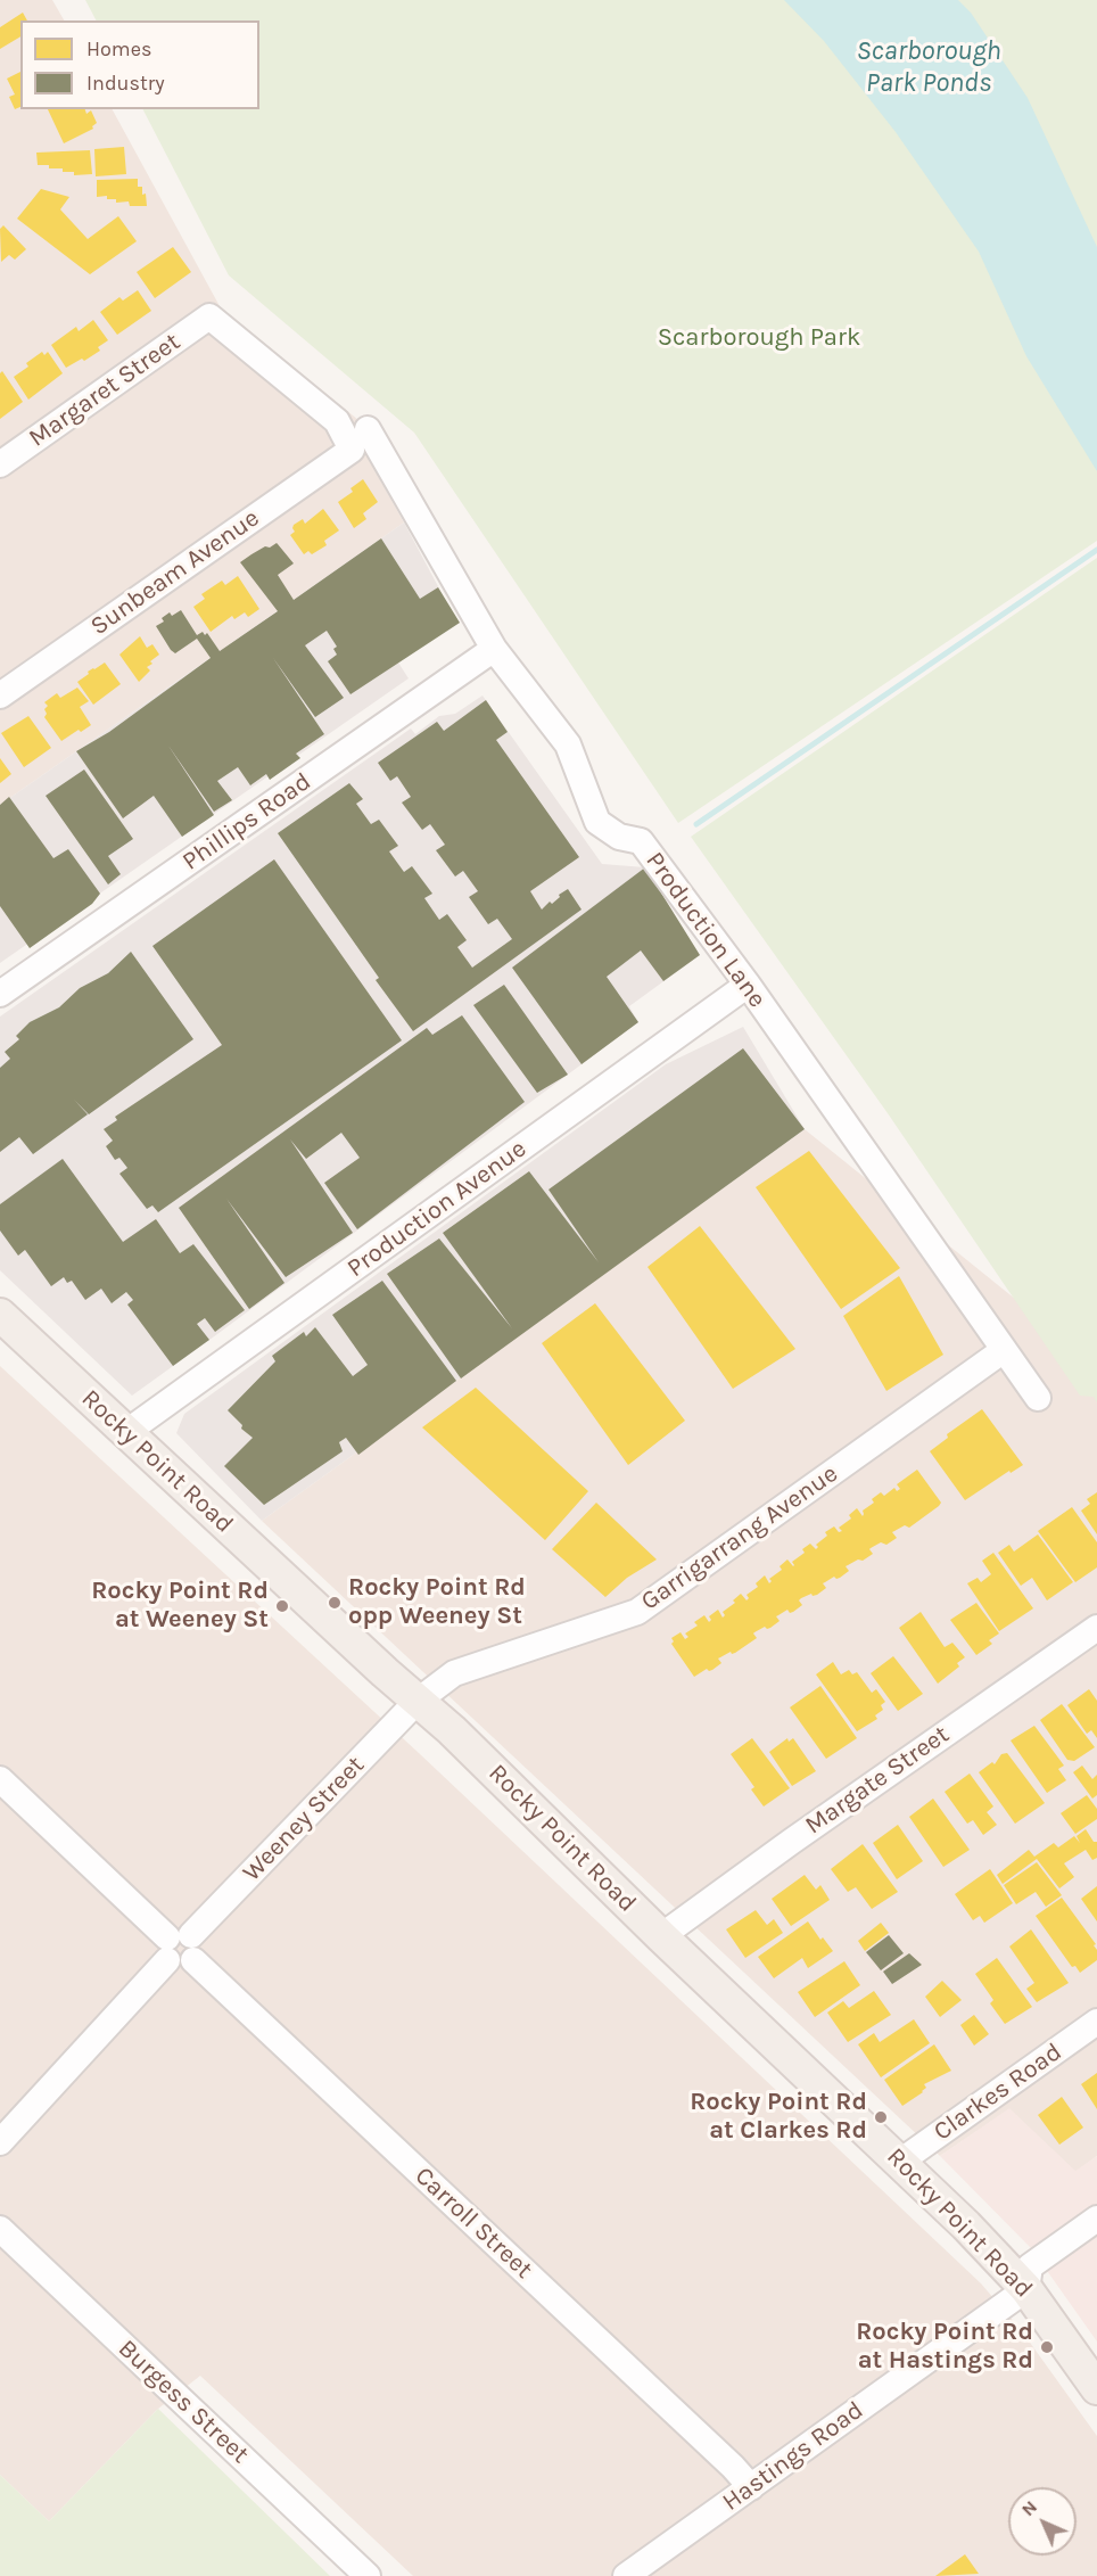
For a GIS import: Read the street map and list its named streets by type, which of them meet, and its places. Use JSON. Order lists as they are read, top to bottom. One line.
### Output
{"streets":{"main road":["Rocky Point Road"],"street":["Margaret Street","Sunbeam Avenue","Phillips Road","Production Lane","Production Avenue","Garrigarrang Avenue","Margate Street","Weeney Street","Clarkes Road","Carroll Street","Burgess Street","Hastings Road"]},"crossings":[["Margaret Street","Sunbeam Avenue"],["Phillips Road","Production Lane"],["Production Lane","Production Avenue"],["Production Lane","Garrigarrang Avenue"],["Production Avenue","Rocky Point Road"],["Rocky Point Road","Garrigarrang Avenue"],["Rocky Point Road","Margate Street"],["Rocky Point Road","Weeney Street"],["Rocky Point Road","Clarkes Road"],["Rocky Point Road","Hastings Road"],["Garrigarrang Avenue","Weeney Street"],["Weeney Street","Carroll Street"],["Carroll Street","Hastings Road"]],"water":["Scarborough Park Ponds"],"parks":["Scarborough Park"],"places":["Rocky Point Rd opp Weeney St","Rocky Point Rd at Weeney St","Rocky Point Rd at Clarkes Rd","Rocky Point Rd at Hastings Rd"],"legend":["Homes","Industry"],"north":"top left"}
